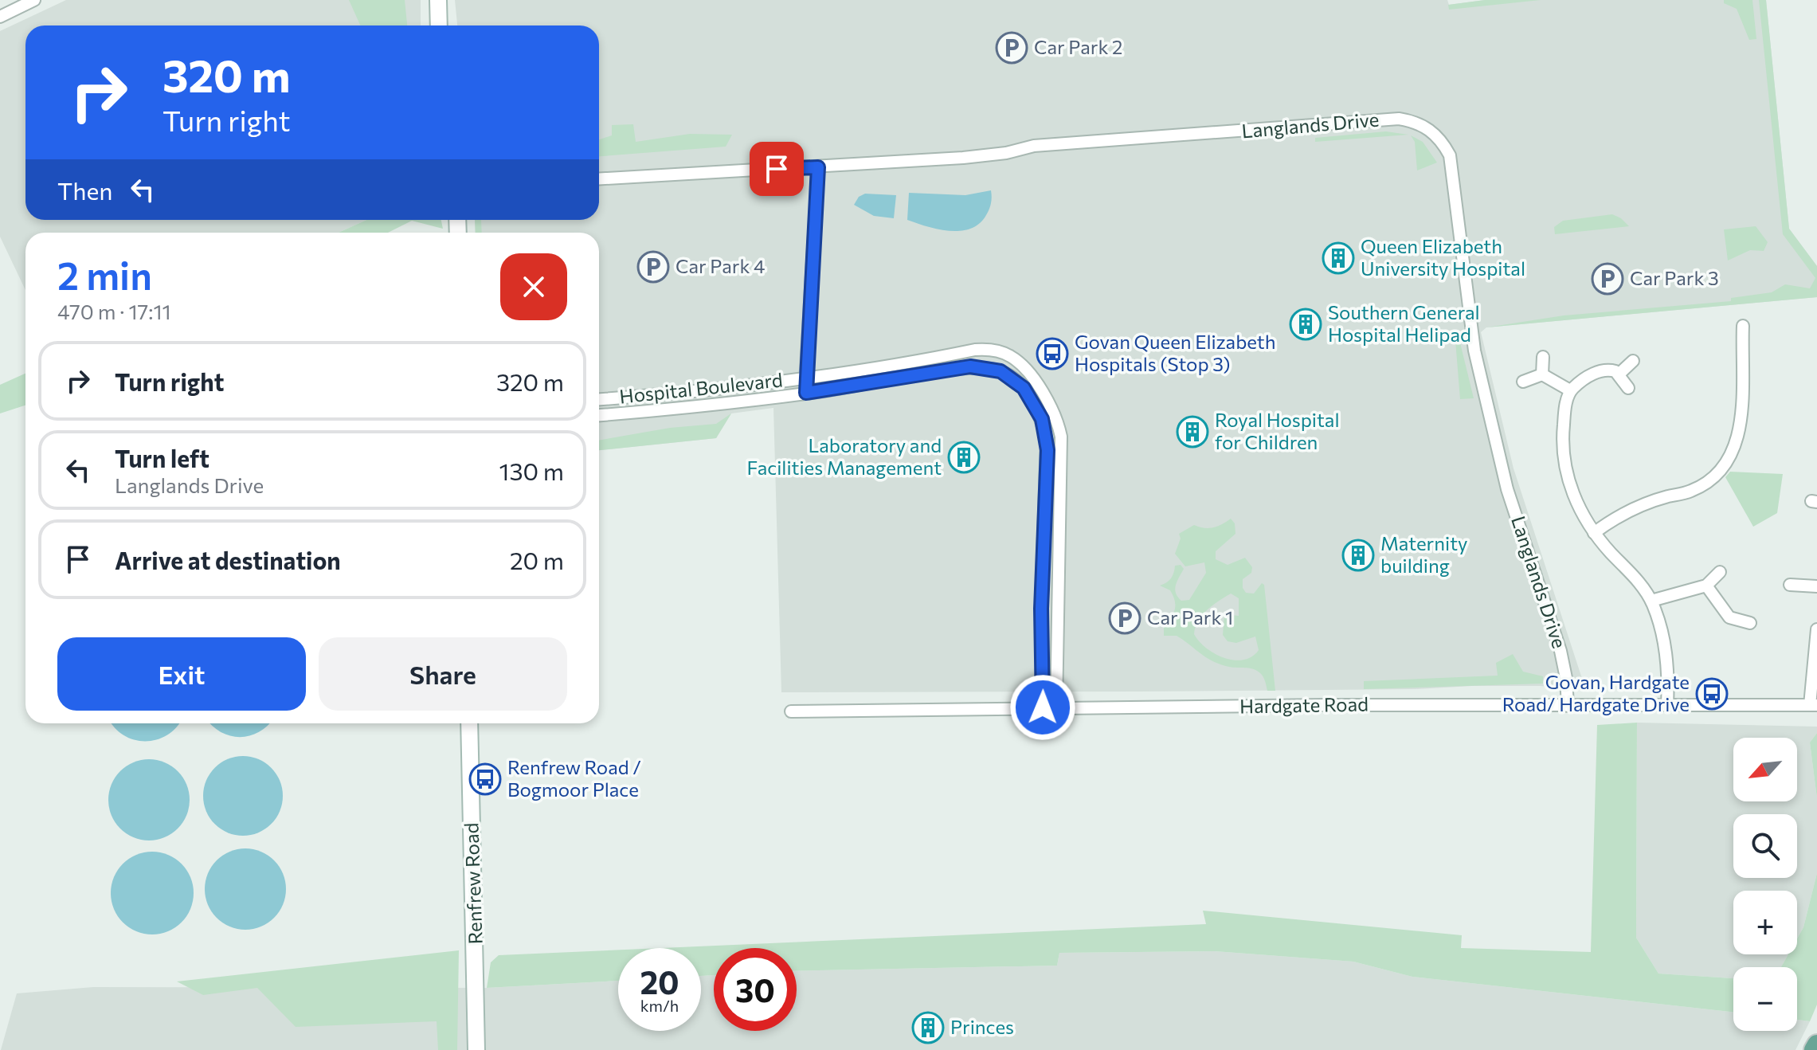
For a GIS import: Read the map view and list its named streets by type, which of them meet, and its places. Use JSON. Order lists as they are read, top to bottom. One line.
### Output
{"streets":{"street":["Langlands Drive","Hospital Boulevard","Hardgate Road","Renfrew Road"]},"crossings":[["Langlands Drive","Hardgate Road"],["Hospital Boulevard","Hardgate Road"]],"places":{"parking":["Car Park 2","Car Park 4","Car Park 3","Car Park 1"],"building":["Queen Elizabeth University Hospital","Southern General Hospital Helipad","Royal Hospital for Children","Laboratory and Facilities Management","Maternity building","Princes"],"bus stop":["Govan Queen Elizabeth Hospitals (Stop 3)","Govan, Hardgate Road/ Hardgate Drive","Renfrew Road / Bogmoor Place"]},"north":"bottom left","page":{"turn":["320 m","Turn right"],"then":"Then","heading":["2 min","470 m · 17:11"],"list":[{"name":"Turn right","value":"320 m"},{"name":"Turn left","note":"Langlands Drive","value":"130 m"},{"name":"Arrive at destination","value":"20 m"}],"buttons":["Exit","Share"],"map_buttons":["+","−"],"speed":"20 km/h","limit":"30"}}
